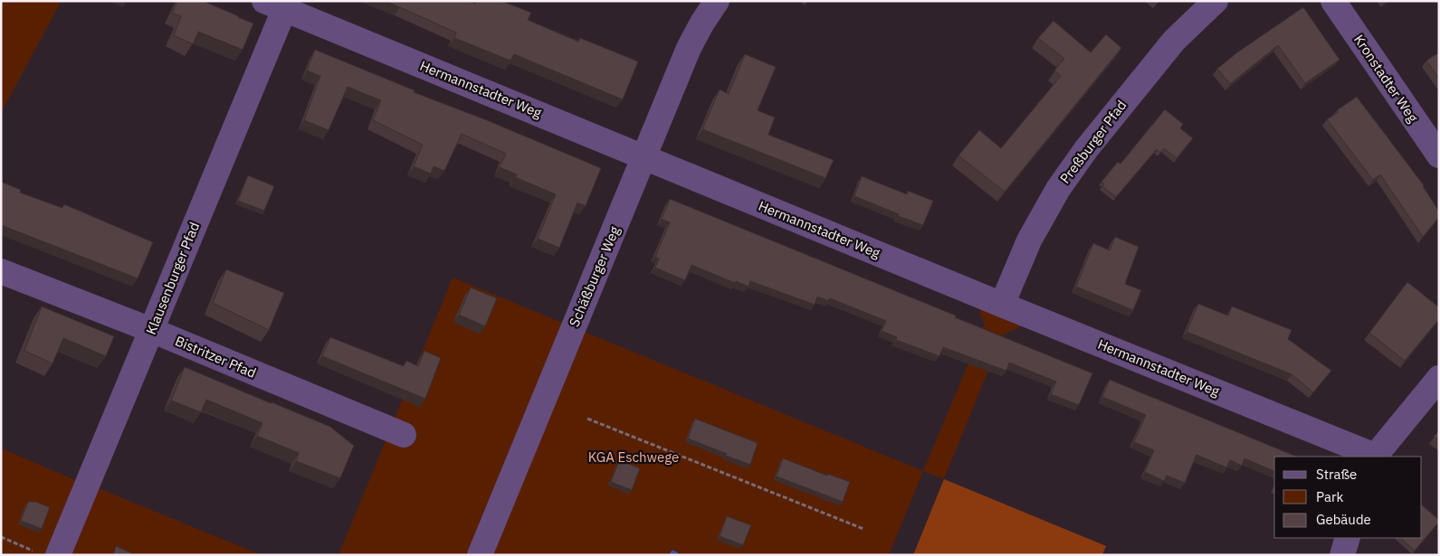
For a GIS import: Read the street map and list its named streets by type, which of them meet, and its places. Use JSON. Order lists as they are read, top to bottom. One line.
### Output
{"streets":{"lane":["Kronstadter Weg","Hermannstadter Weg","Preßburger Pfad","Schäßburger Weg","Klausenburger Pfad","Bistritzer Pfad"]},"crossings":[["Hermannstadter Weg","Preßburger Pfad"],["Hermannstadter Weg","Schäßburger Weg"],["Hermannstadter Weg","Klausenburger Pfad"],["Klausenburger Pfad","Bistritzer Pfad"]],"parks":["KGA Eschwege"],"legend":["Straße","Park","Gebäude"]}
